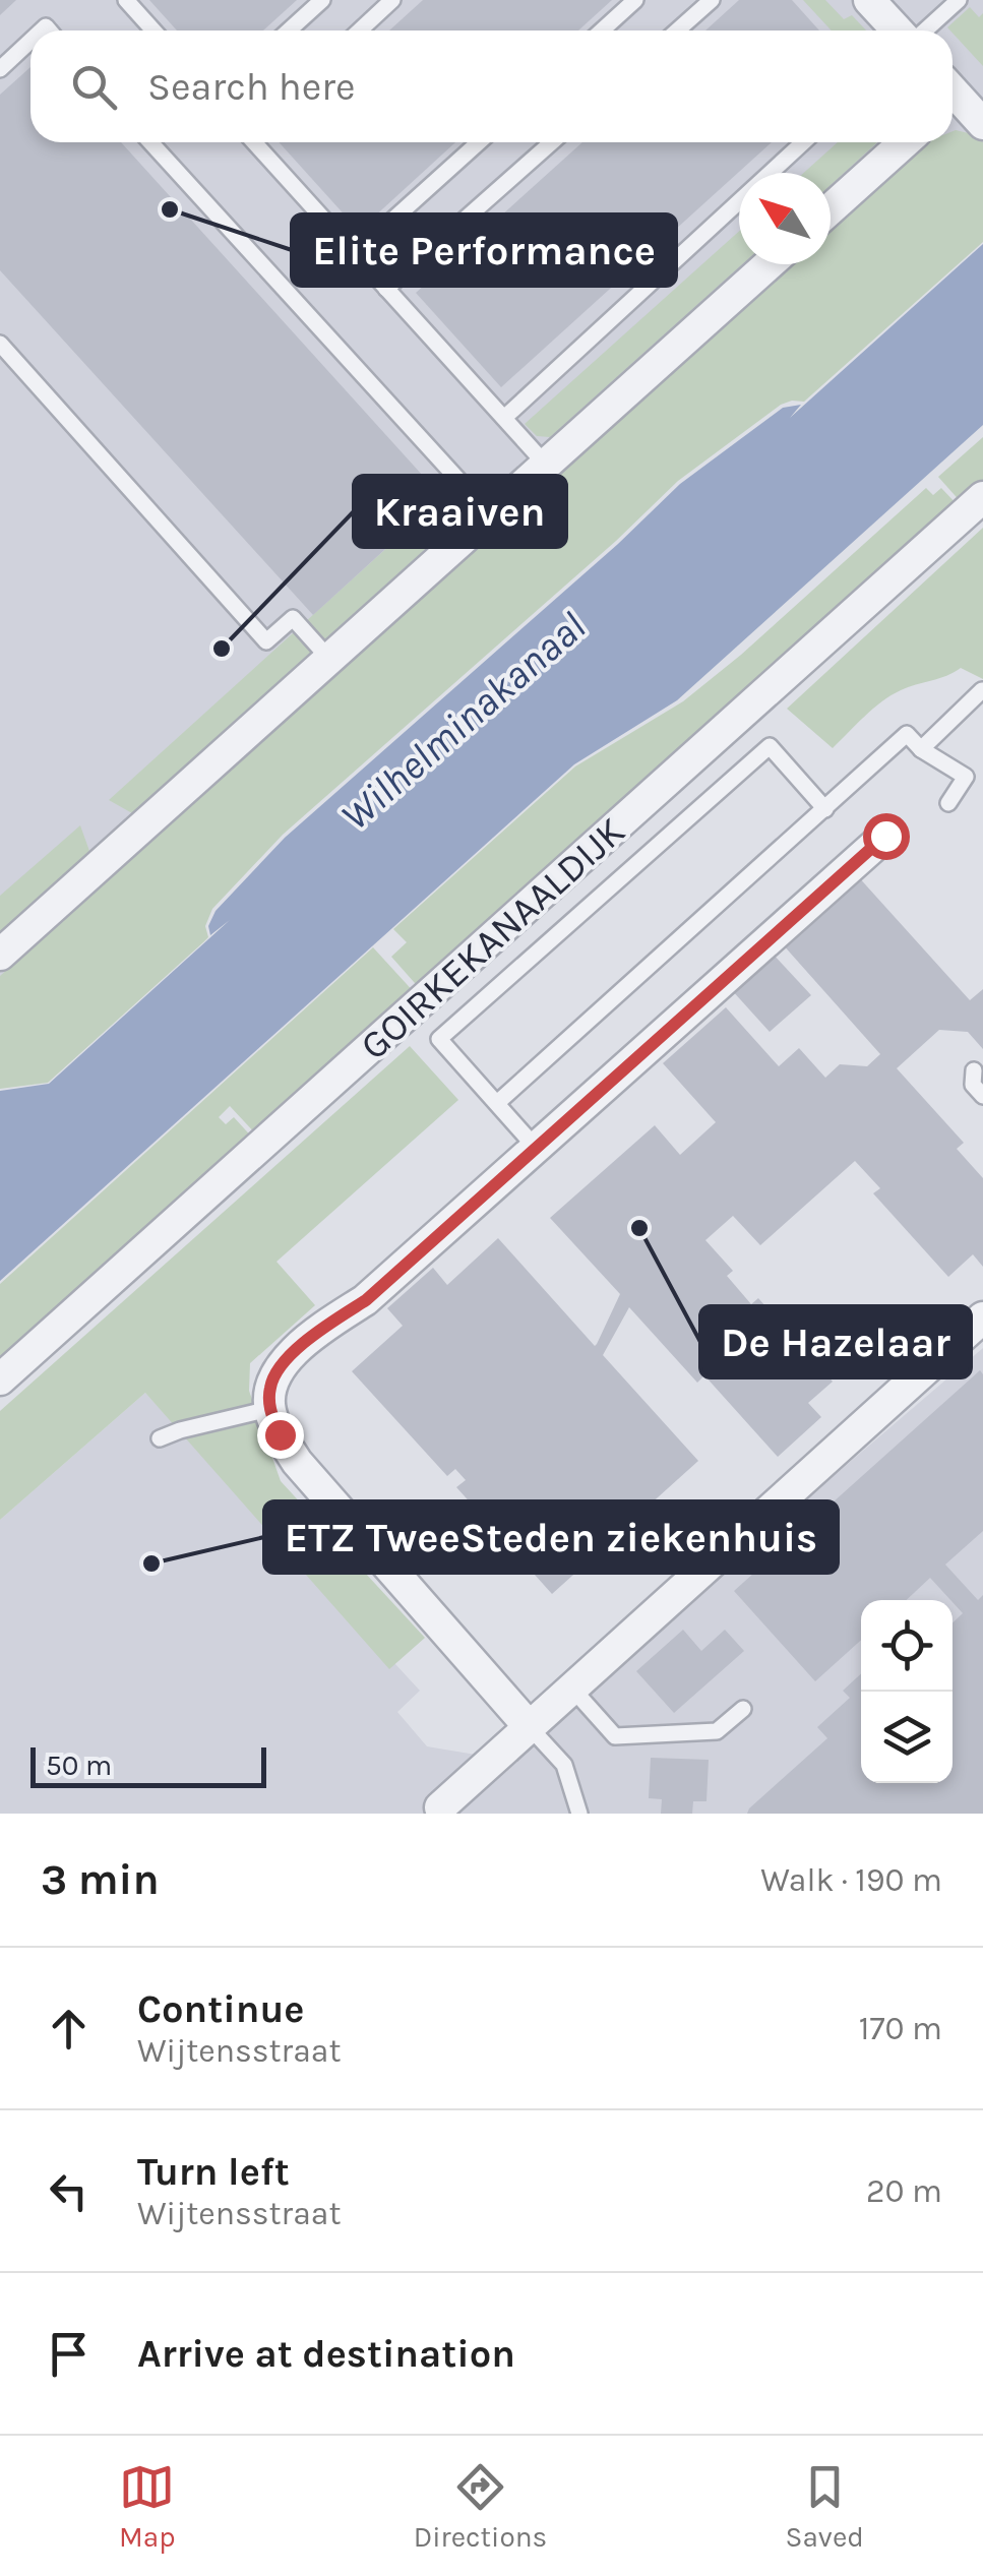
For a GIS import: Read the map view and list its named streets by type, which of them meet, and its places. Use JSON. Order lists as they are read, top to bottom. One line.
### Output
{"streets":{"street":["GOIRKEKANAALDIJK"]},"water":["Wilhelminakanaal"],"places":["Elite Performance","Kraaiven","De Hazelaar","ETZ TweeSteden ziekenhuis"],"scale_bar":"50 m","north":"top left","page":{"search":"Search here","scale":"50 m","heading":["3 min","Walk · 190 m"],"list":[["Continue","Wijtensstraat","170 m"],["Turn left","Wijtensstraat","20 m"],"Arrive at destination"],"nav":["Map","Directions","Saved"]}}
